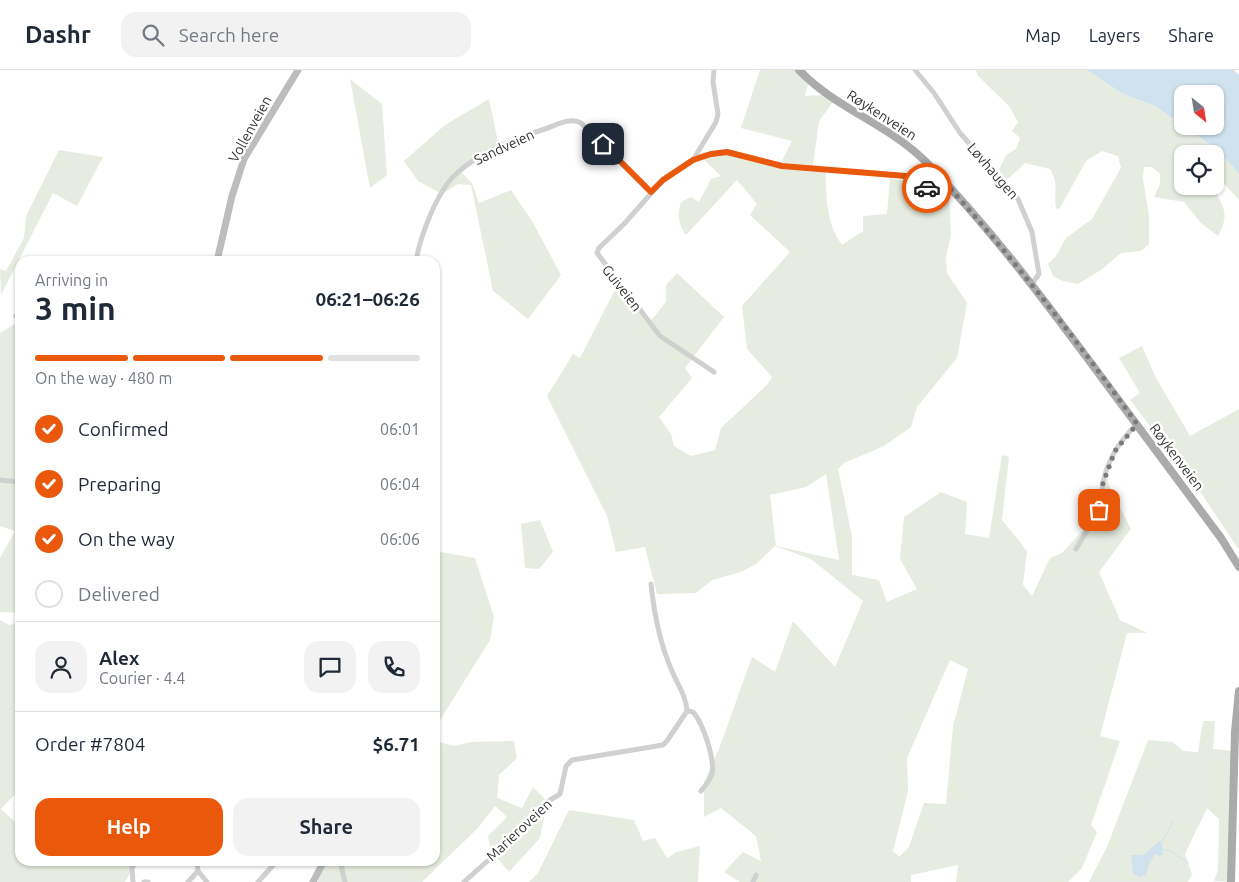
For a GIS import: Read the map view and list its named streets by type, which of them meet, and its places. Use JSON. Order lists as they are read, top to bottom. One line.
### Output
{"streets":{"main road":["Røykenveien","Vollenveien"],"street":["Sandveien","Løvhaugen","Guiveien","Marieroveien"]},"crossings":[["Røykenveien","Løvhaugen"],["Sandveien","Guiveien"]],"north":"bottom right","page":{"header":"Dashr","search":"Search here","nav":["Map","Layers","Share"],"heading":["3 min","Arriving in","06:21–06:26"],"panel":["Alex","Courier · 4.4","Order #7804","$6.71"],"bar":"On the way · 480 m","list":[["Confirmed","06:01"],["Preparing","06:04"],["On the way","06:06"],"Delivered"],"buttons":["Help","Share"]}}
